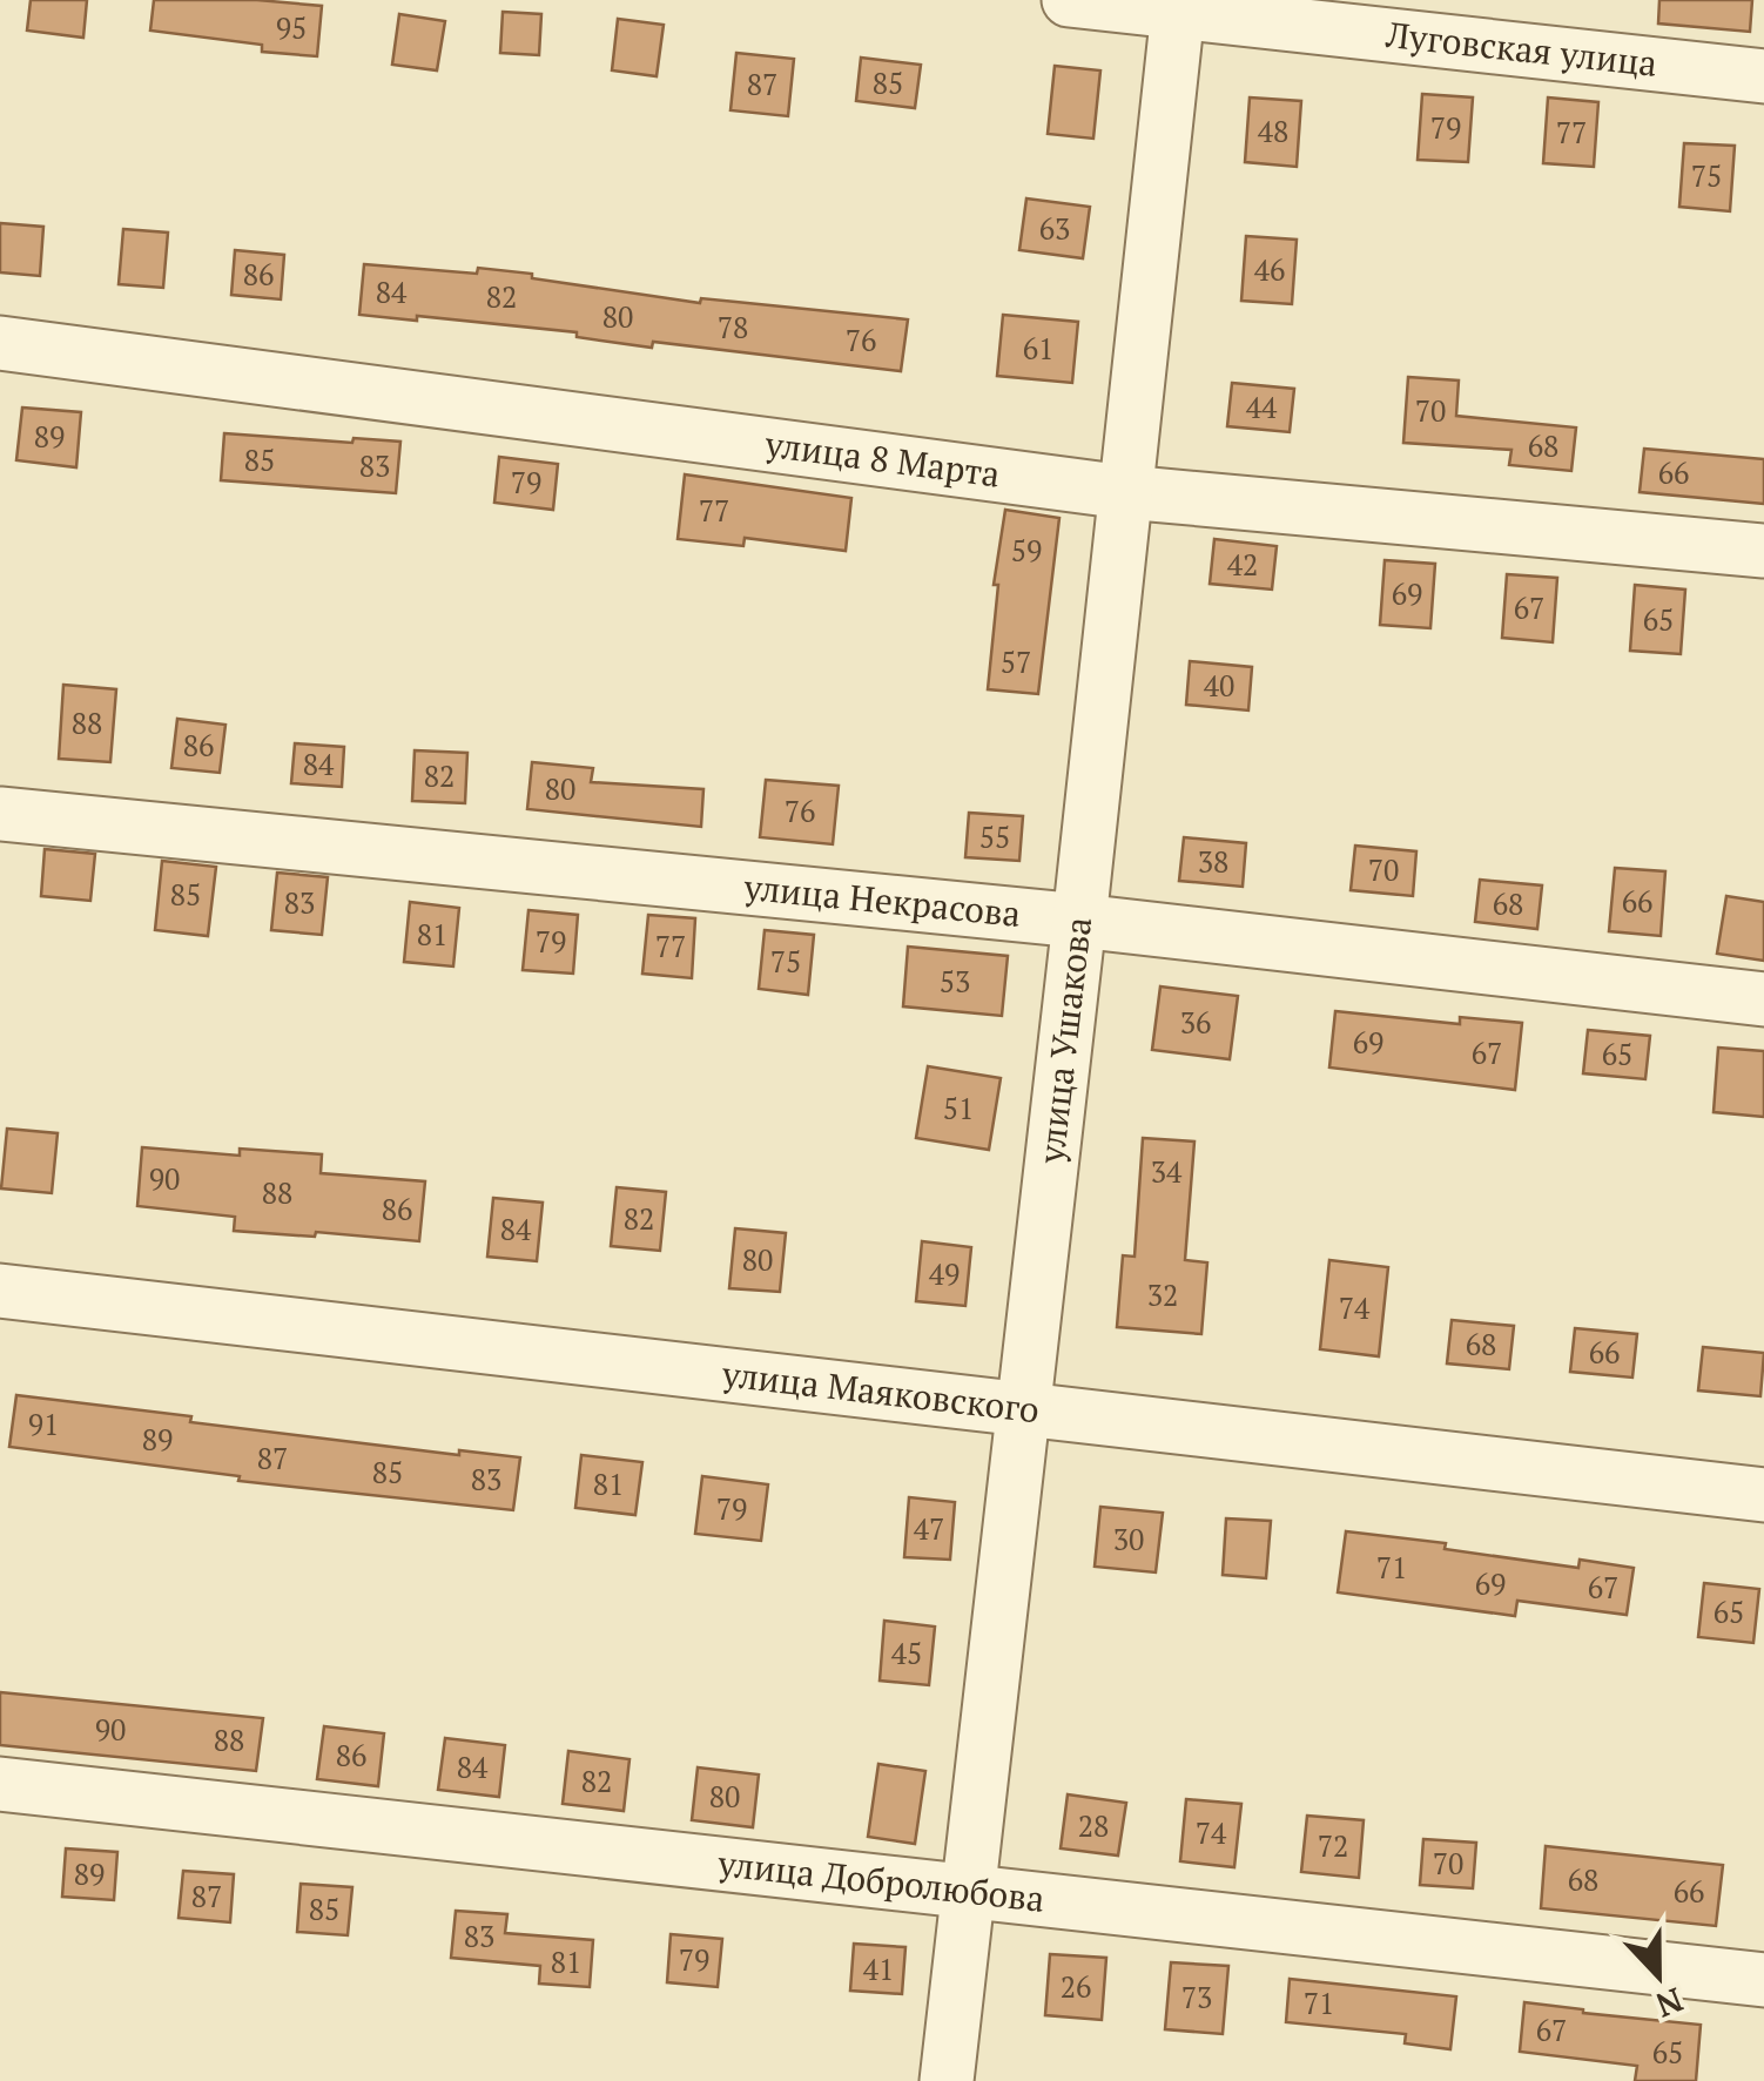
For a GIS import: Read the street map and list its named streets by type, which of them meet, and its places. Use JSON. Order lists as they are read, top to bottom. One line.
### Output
{"streets":{"street":["Луговская улица","улица 8 Марта","улица Некрасова","улица Ушакова","улица Маяковского","улица Добролюбова"]},"crossings":[["Луговская улица","улица Ушакова"],["улица 8 Марта","улица Ушакова"],["улица Некрасова","улица Ушакова"],["улица Ушакова","улица Маяковского"],["улица Ушакова","улица Добролюбова"]],"house_numbers":["95","85","87","79","48","77","75","63","46","86","84","82","80","78","76","61","44","70","89","68","85","83","66","79","77","59","42","69","67","65","57","40","88","86","84","82","80","76","55","38","70","85","66","83","68","81","79","77","75","53","36","69","67","65","51","34","90","88","86","82","84","80","49","32","74","68","66","91","89","87","85","83","81","79","47","30","71","69","67","65","45","90","88","86","84","82","80","28","74","72","70","89","68","66","87","85","83","79","81","41","26","73","71","67","65"],"north":"bottom"}
